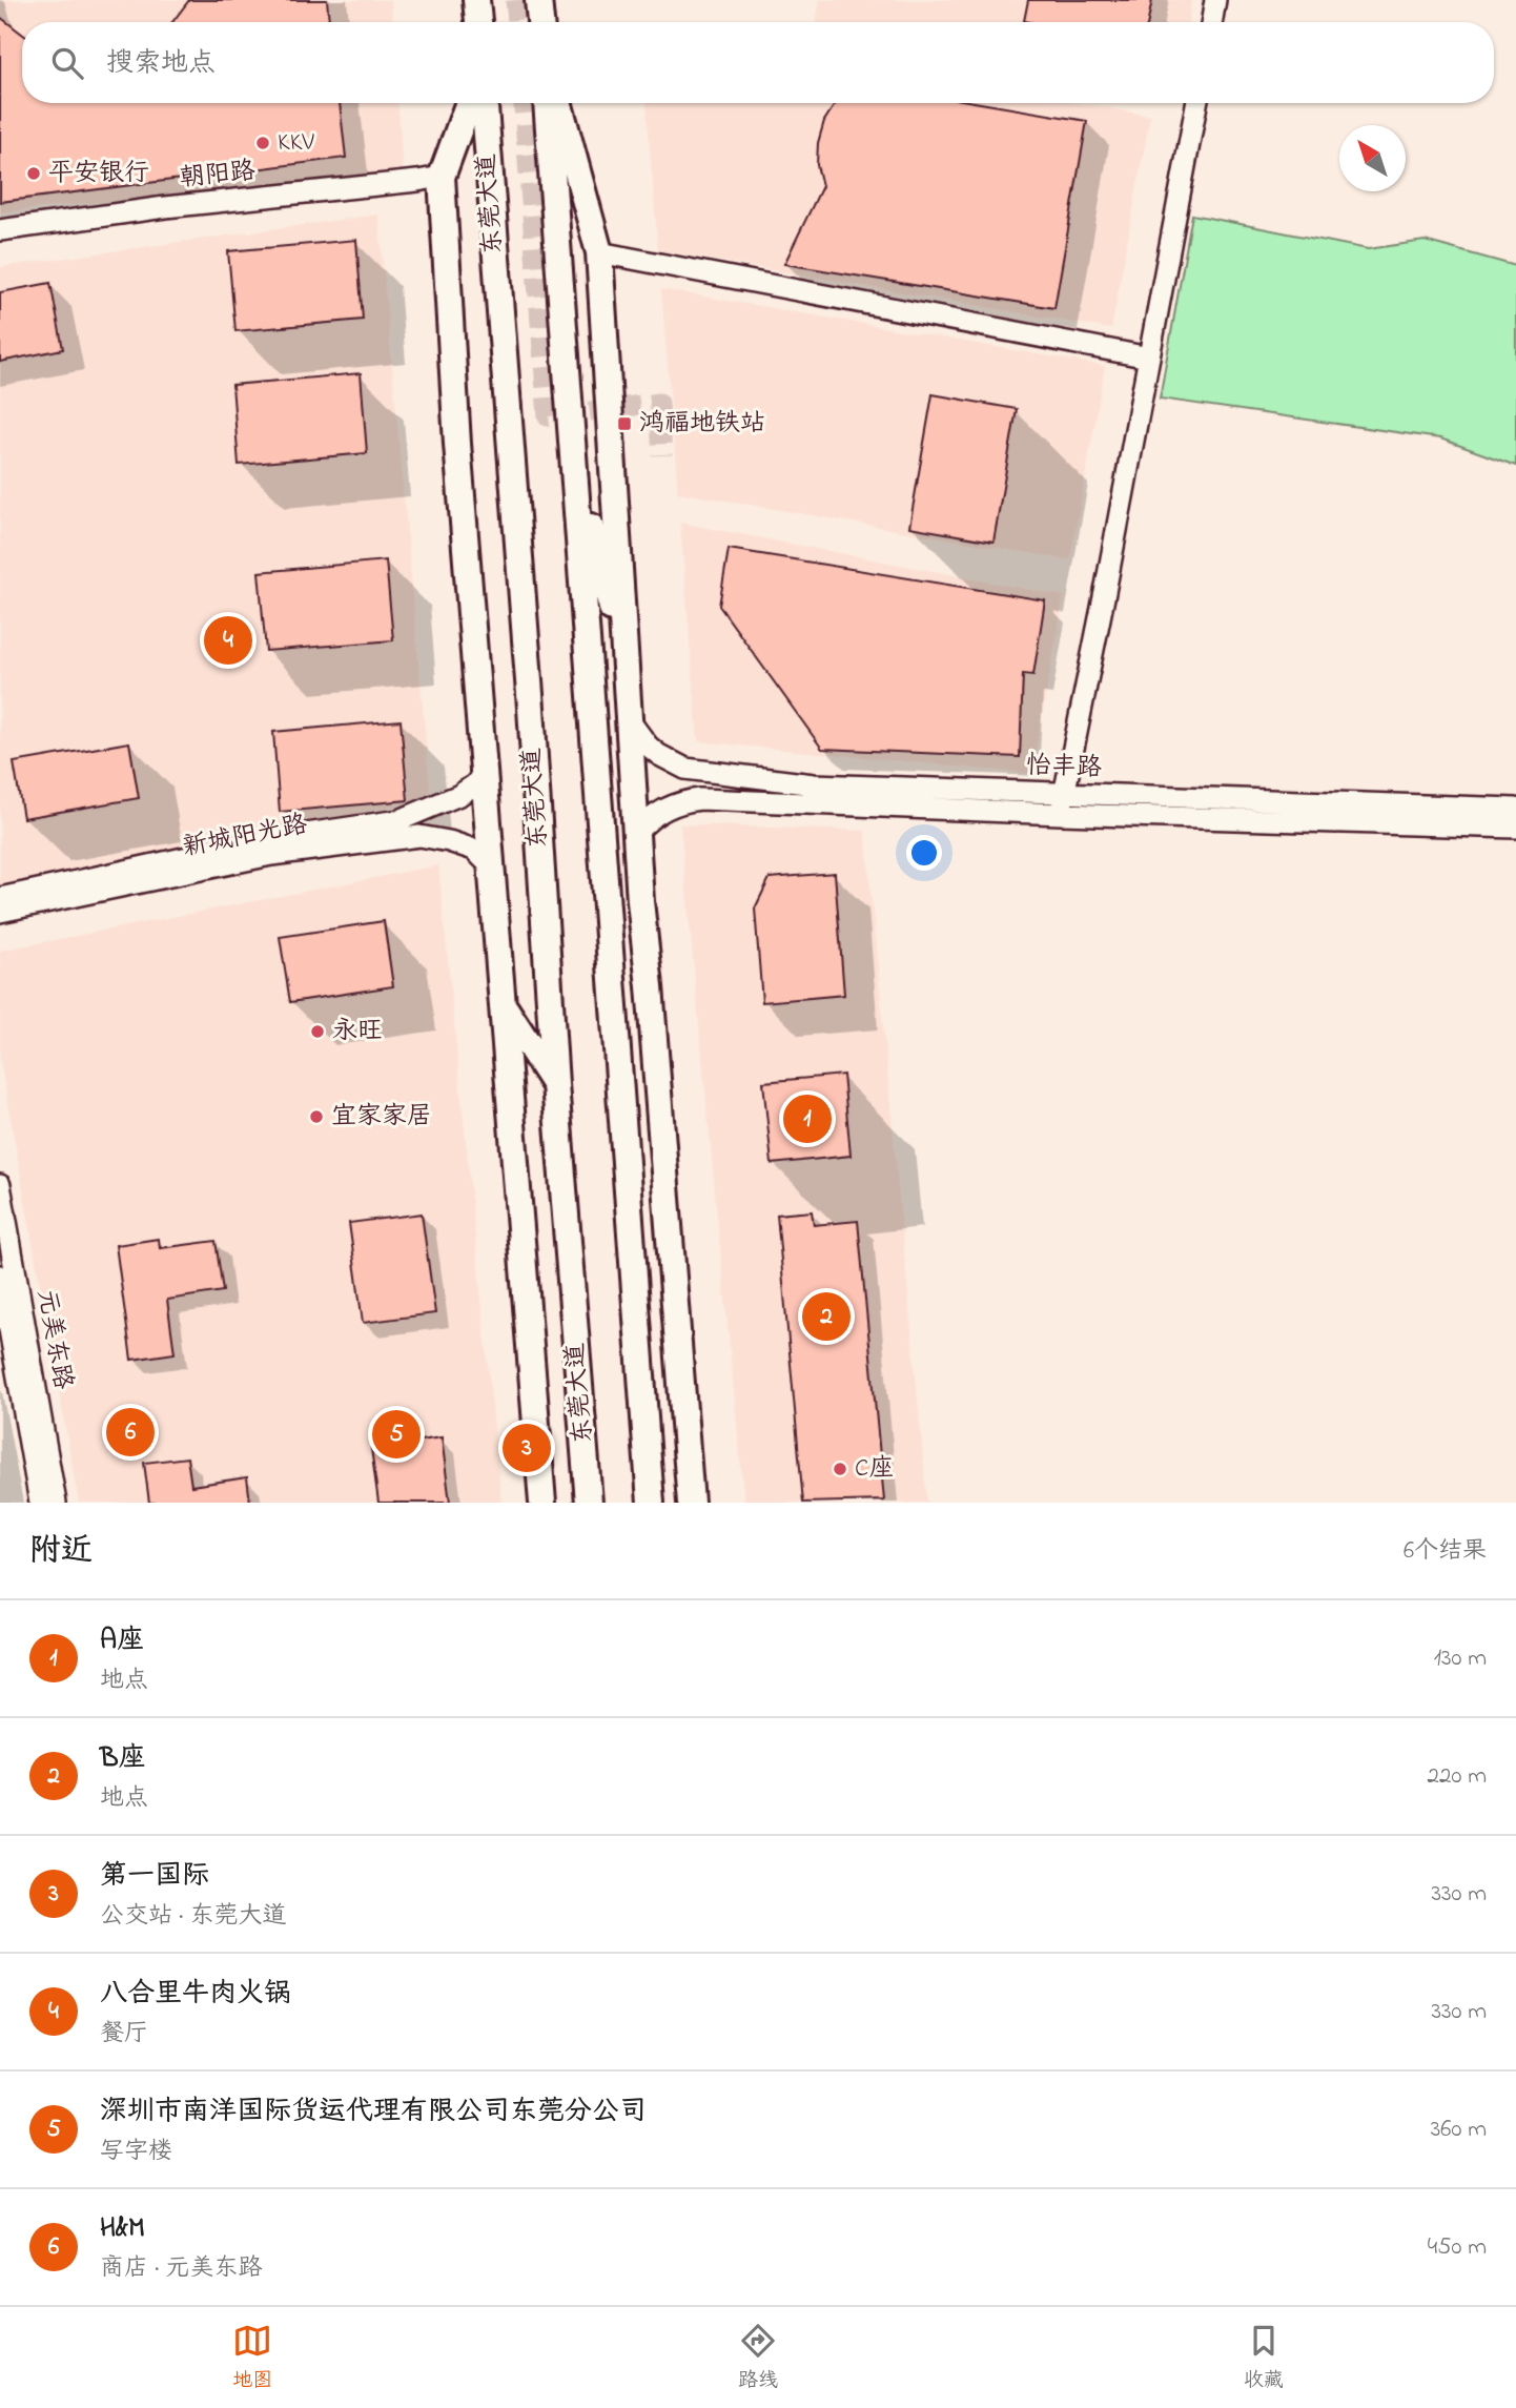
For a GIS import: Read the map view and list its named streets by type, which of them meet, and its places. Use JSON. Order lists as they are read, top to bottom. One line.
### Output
{"streets":{"main road":["东莞大道"],"street":["朝阳路","怡丰路","新城阳光路","元美东路"]},"places":{"other":["KKV","平安银行","永旺","宜家家居","C座"],"transit":["鸿福地铁站"]},"north":"top left","page":{"search":"搜索地点","pins":["4","1","2","6","5","3"],"heading":["附近","6个结果"],"list":[{"mark":"1","name":"A座","note":"地点","value":"130 m"},{"mark":"2","name":"B座","note":"地点","value":"220 m"},{"mark":"3","name":"第一国际","note":"公交站 · 东莞大道","value":"330 m"},{"mark":"4","name":"八合里牛肉火锅","note":"餐厅","value":"330 m"},{"mark":"5","name":"深圳市南洋国际货运代理有限公司东莞分公司","note":"写字楼","value":"360 m"},{"mark":"6","name":"H&M","note":"商店 · 元美东路","value":"450 m"}],"nav":["地图","路线","收藏"]}}
